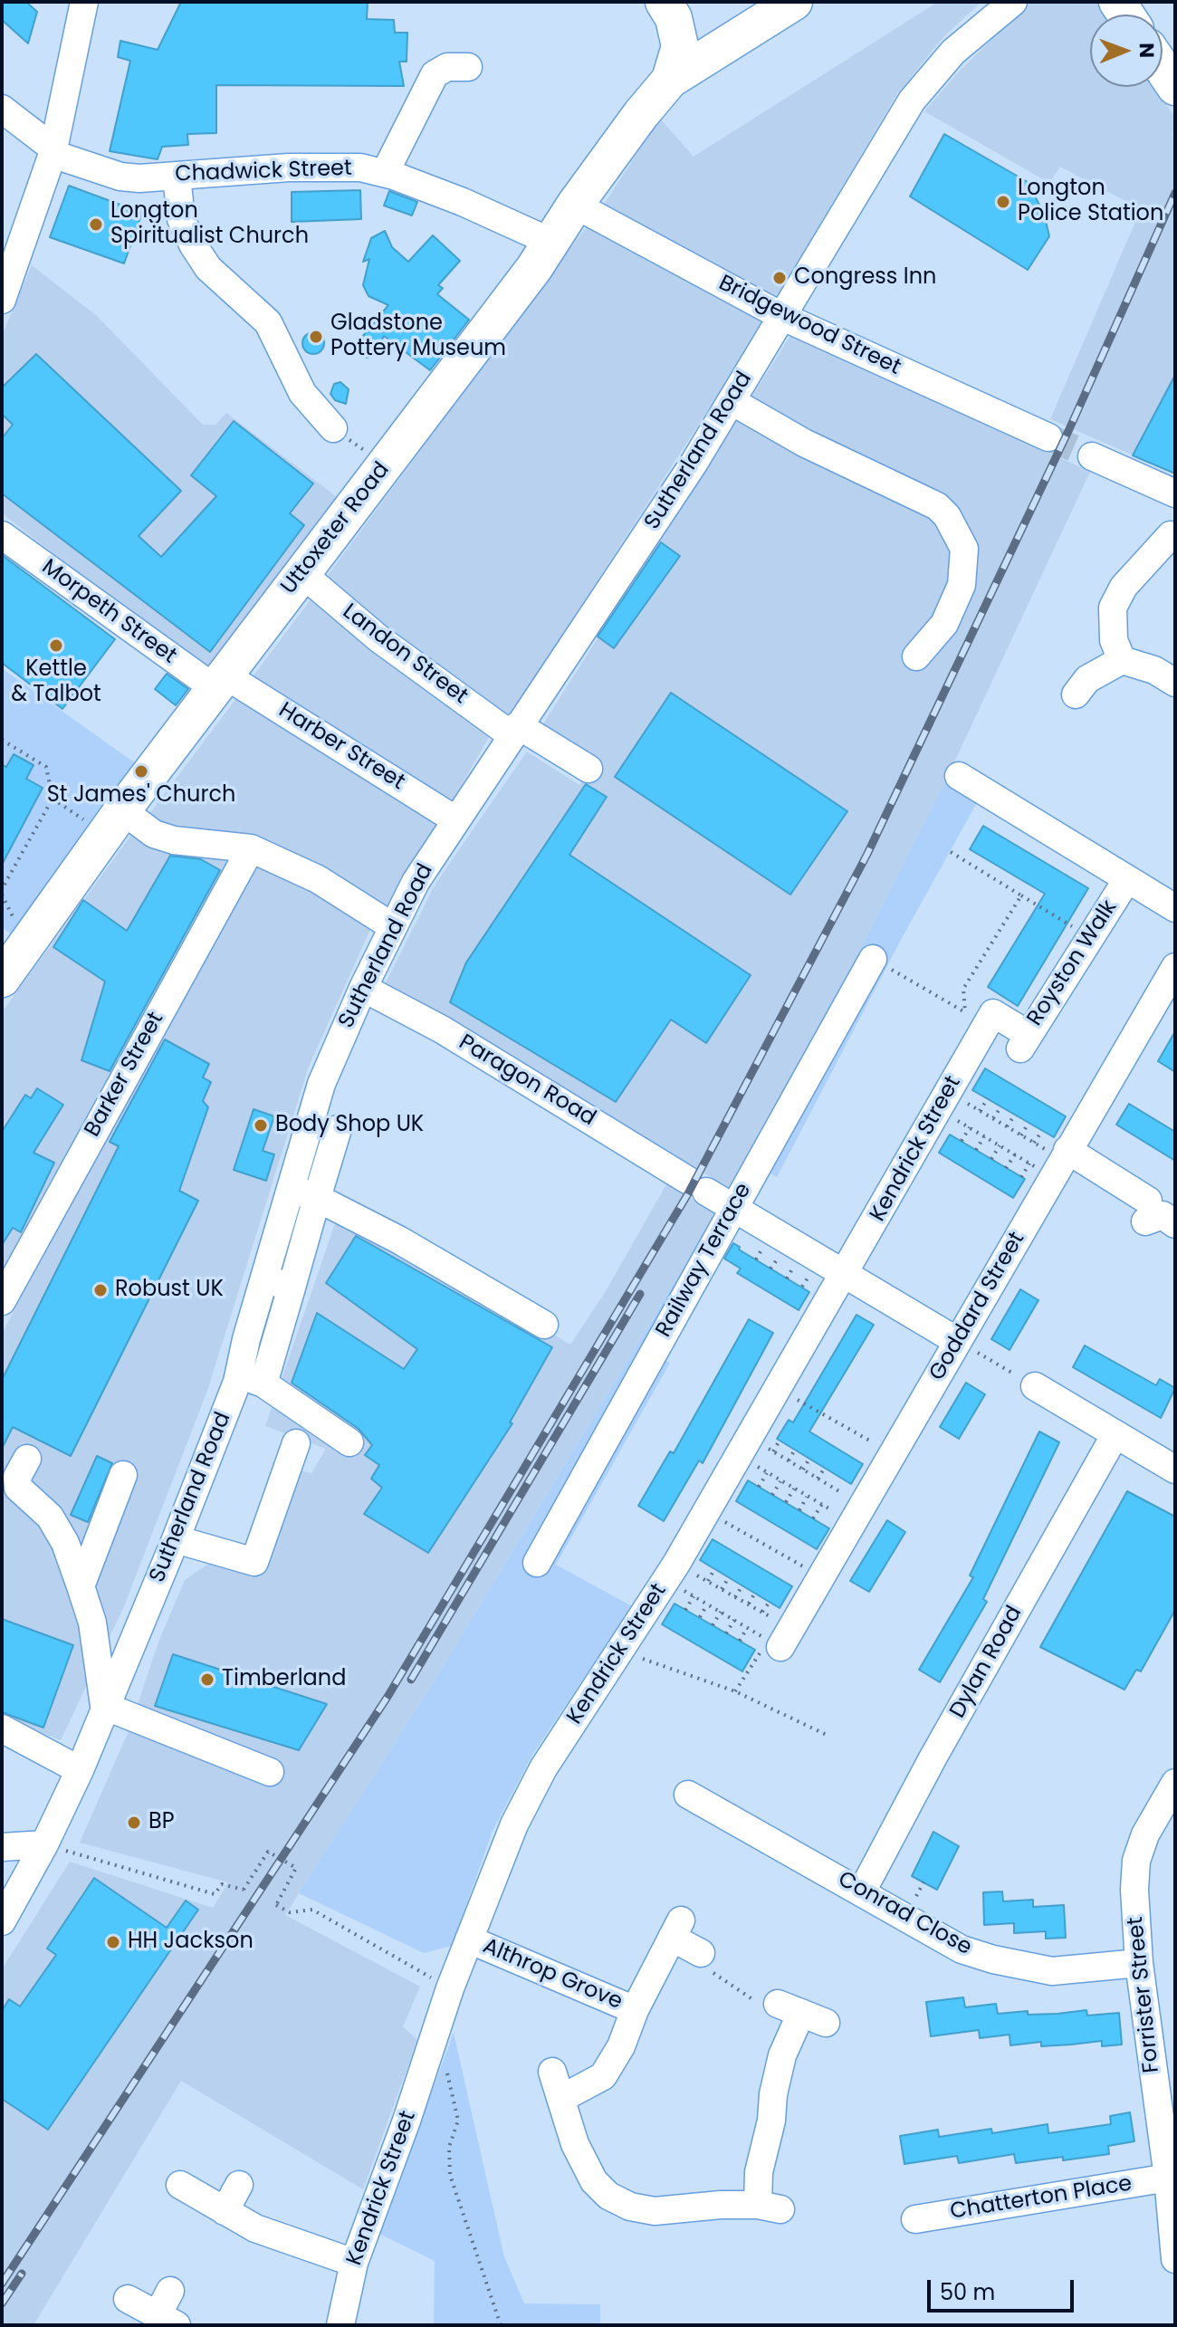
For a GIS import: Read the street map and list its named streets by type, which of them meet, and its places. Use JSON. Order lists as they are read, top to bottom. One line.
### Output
{"streets":{"main road":["Uttoxeter Road"],"street":["Chadwick Street","Bridgewood Street","Sutherland Road","Morpeth Street","Landon Street","Harber Street","Royston Walk","Barker Street","Paragon Road","Kendrick Street","Railway Terrace","Goddard Street","Dylan Road","Conrad Close","Althrop Grove","Forrister Street","Chatterton Place"]},"crossings":[["Chadwick Street","Uttoxeter Road"],["Bridgewood Street","Sutherland Road"],["Bridgewood Street","Uttoxeter Road"],["Sutherland Road","Landon Street"],["Sutherland Road","Harber Street"],["Sutherland Road","Paragon Road"],["Uttoxeter Road","Morpeth Street"],["Uttoxeter Road","Landon Street"],["Uttoxeter Road","Harber Street"],["Morpeth Street","Harber Street"],["Royston Walk","Kendrick Street"],["Paragon Road","Kendrick Street"],["Paragon Road","Railway Terrace"],["Paragon Road","Goddard Street"],["Kendrick Street","Althrop Grove"],["Dylan Road","Conrad Close"],["Conrad Close","Forrister Street"],["Forrister Street","Chatterton Place"]],"places":["Longton Police Station","Longton Spiritualist Church","Congress Inn","Gladstone Pottery Museum","Kettle & Talbot","St James' Church","Body Shop UK","Robust UK","Timberland","BP","HH Jackson"],"scale_bar":"50 m","north":"right"}
